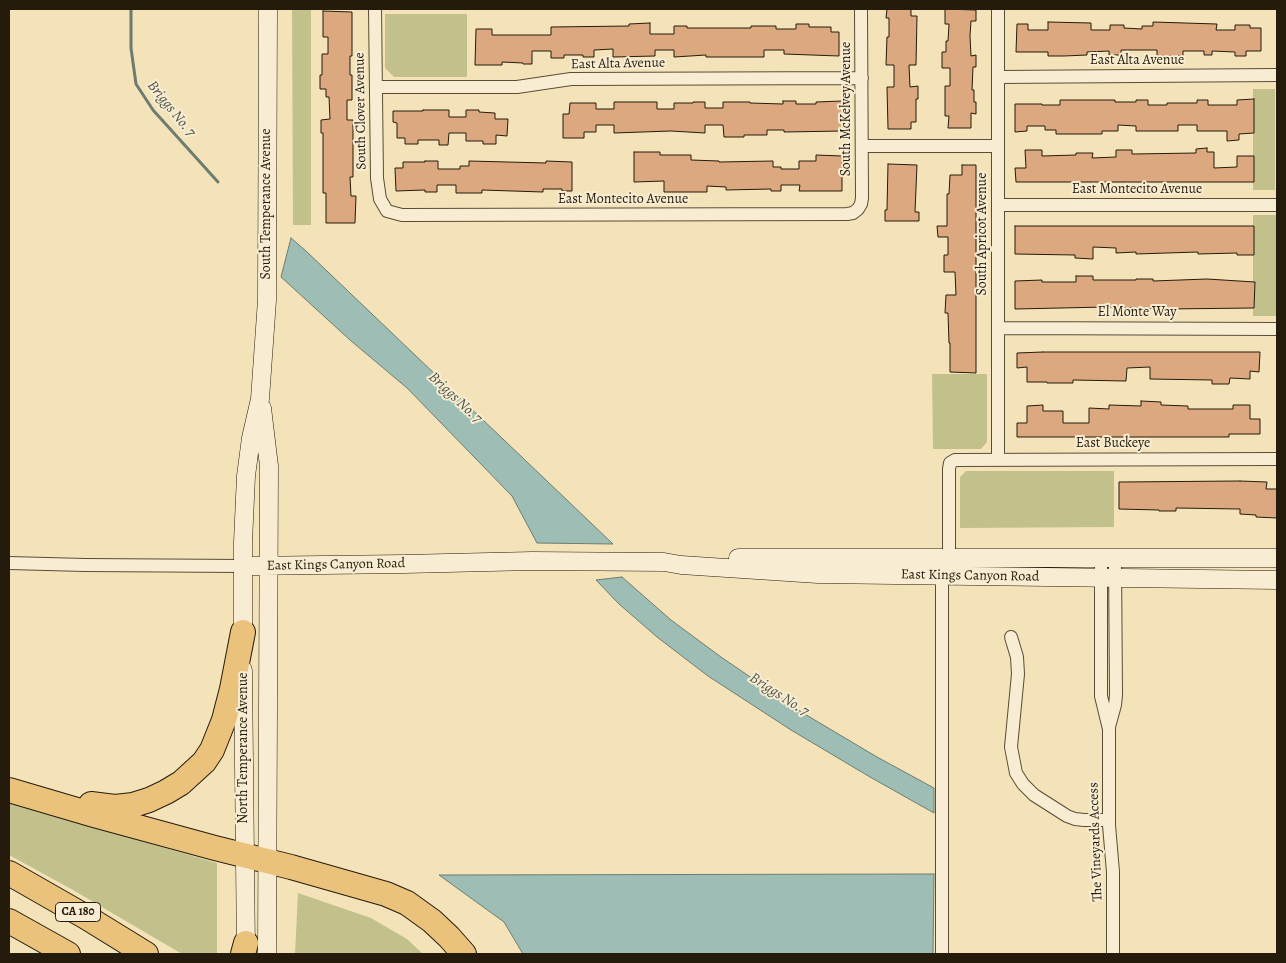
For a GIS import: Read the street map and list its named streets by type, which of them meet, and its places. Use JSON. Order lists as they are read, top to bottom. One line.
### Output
{"streets":{"highway":["CA 180"],"main road":["South Temperance Avenue","East Kings Canyon Road","North Temperance Avenue"],"street":["East Alta Avenue","South McKelvey Avenue","South Clover Avenue","East Montecito Avenue","South Apricot Avenue","El Monte Way","East Buckeye","The Vineyards Access"]},"crossings":[["East Alta Avenue","South McKelvey Avenue"],["East Alta Avenue","South Clover Avenue"],["East Alta Avenue","South Apricot Avenue"],["South McKelvey Avenue","East Montecito Avenue"],["South Clover Avenue","East Montecito Avenue"],["East Montecito Avenue","South Apricot Avenue"],["South Temperance Avenue","North Temperance Avenue"],["South Apricot Avenue","El Monte Way"],["South Apricot Avenue","East Buckeye"],["East Buckeye","East Kings Canyon Road"],["East Kings Canyon Road","North Temperance Avenue"],["East Kings Canyon Road","The Vineyards Access"]],"water":["Briggs No. 7"]}
